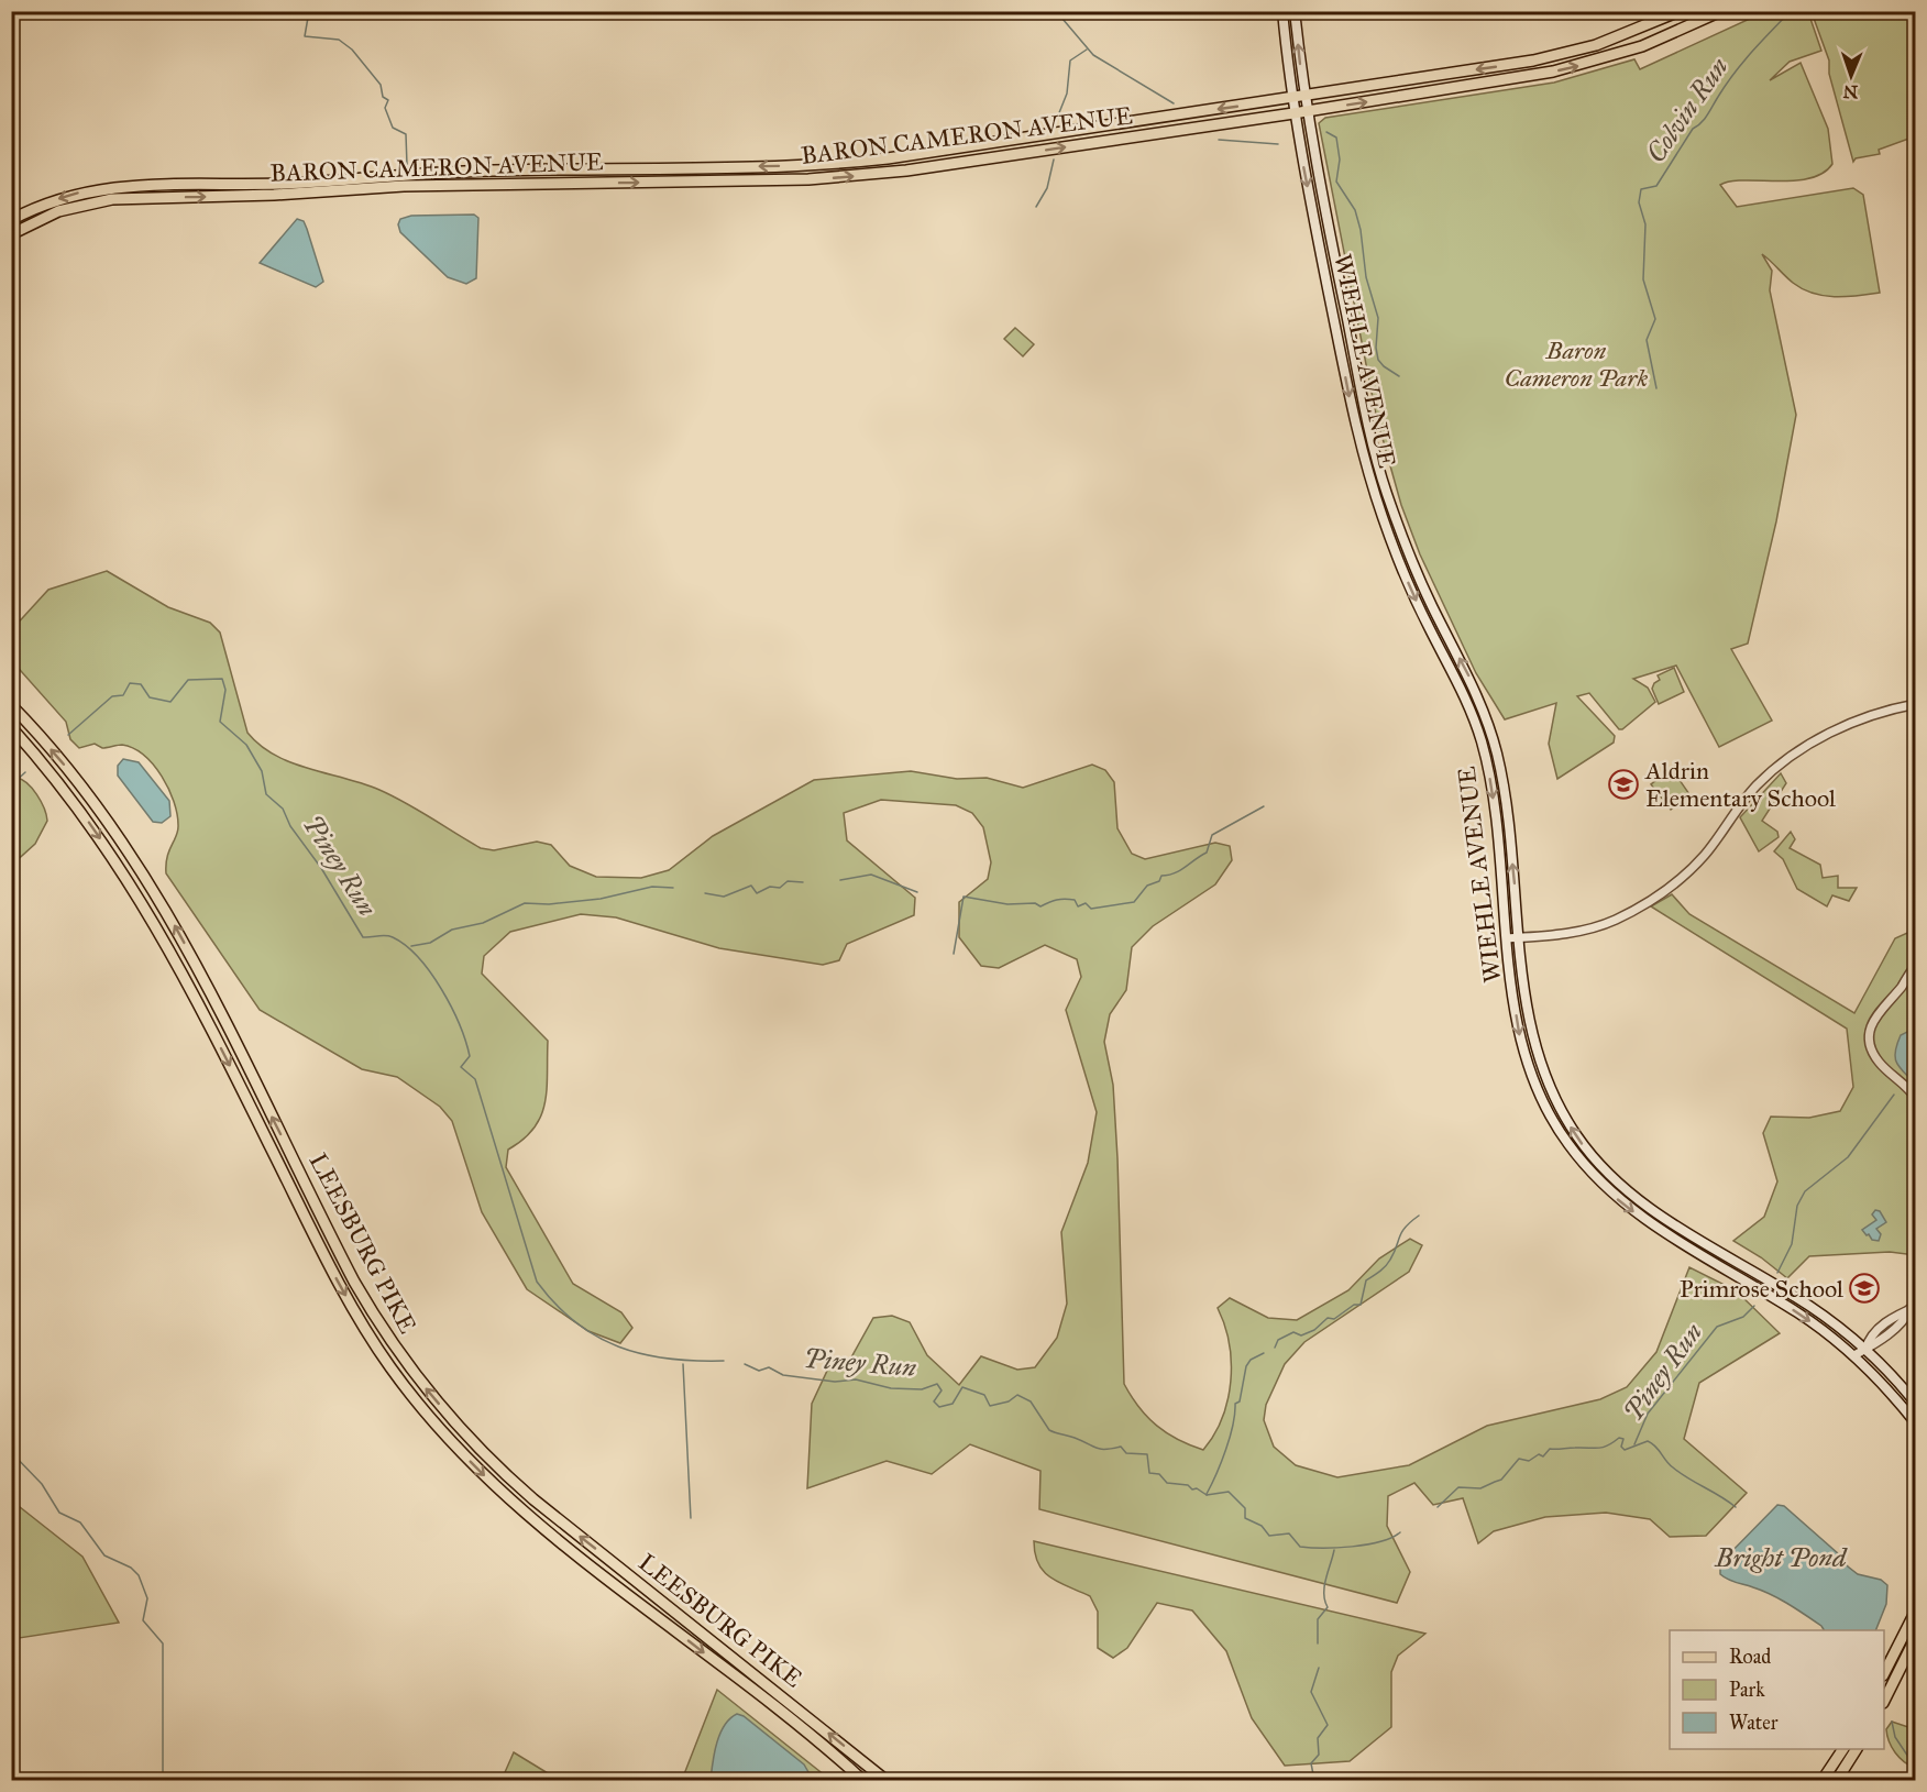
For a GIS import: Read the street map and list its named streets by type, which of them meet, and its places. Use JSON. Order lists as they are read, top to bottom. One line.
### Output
{"streets":{"main road":["BARON CAMERON AVENUE","WIEHLE AVENUE","LEESBURG PIKE"]},"crossings":[["BARON CAMERON AVENUE","WIEHLE AVENUE"]],"water":["Colvin Run","Piney Run","Bright Pond"],"parks":["Baron Cameron Park"],"places":{"school or university":["Aldrin Elementary School","Primrose School"]},"legend":["Road","Park","Water"],"north":"bottom"}
